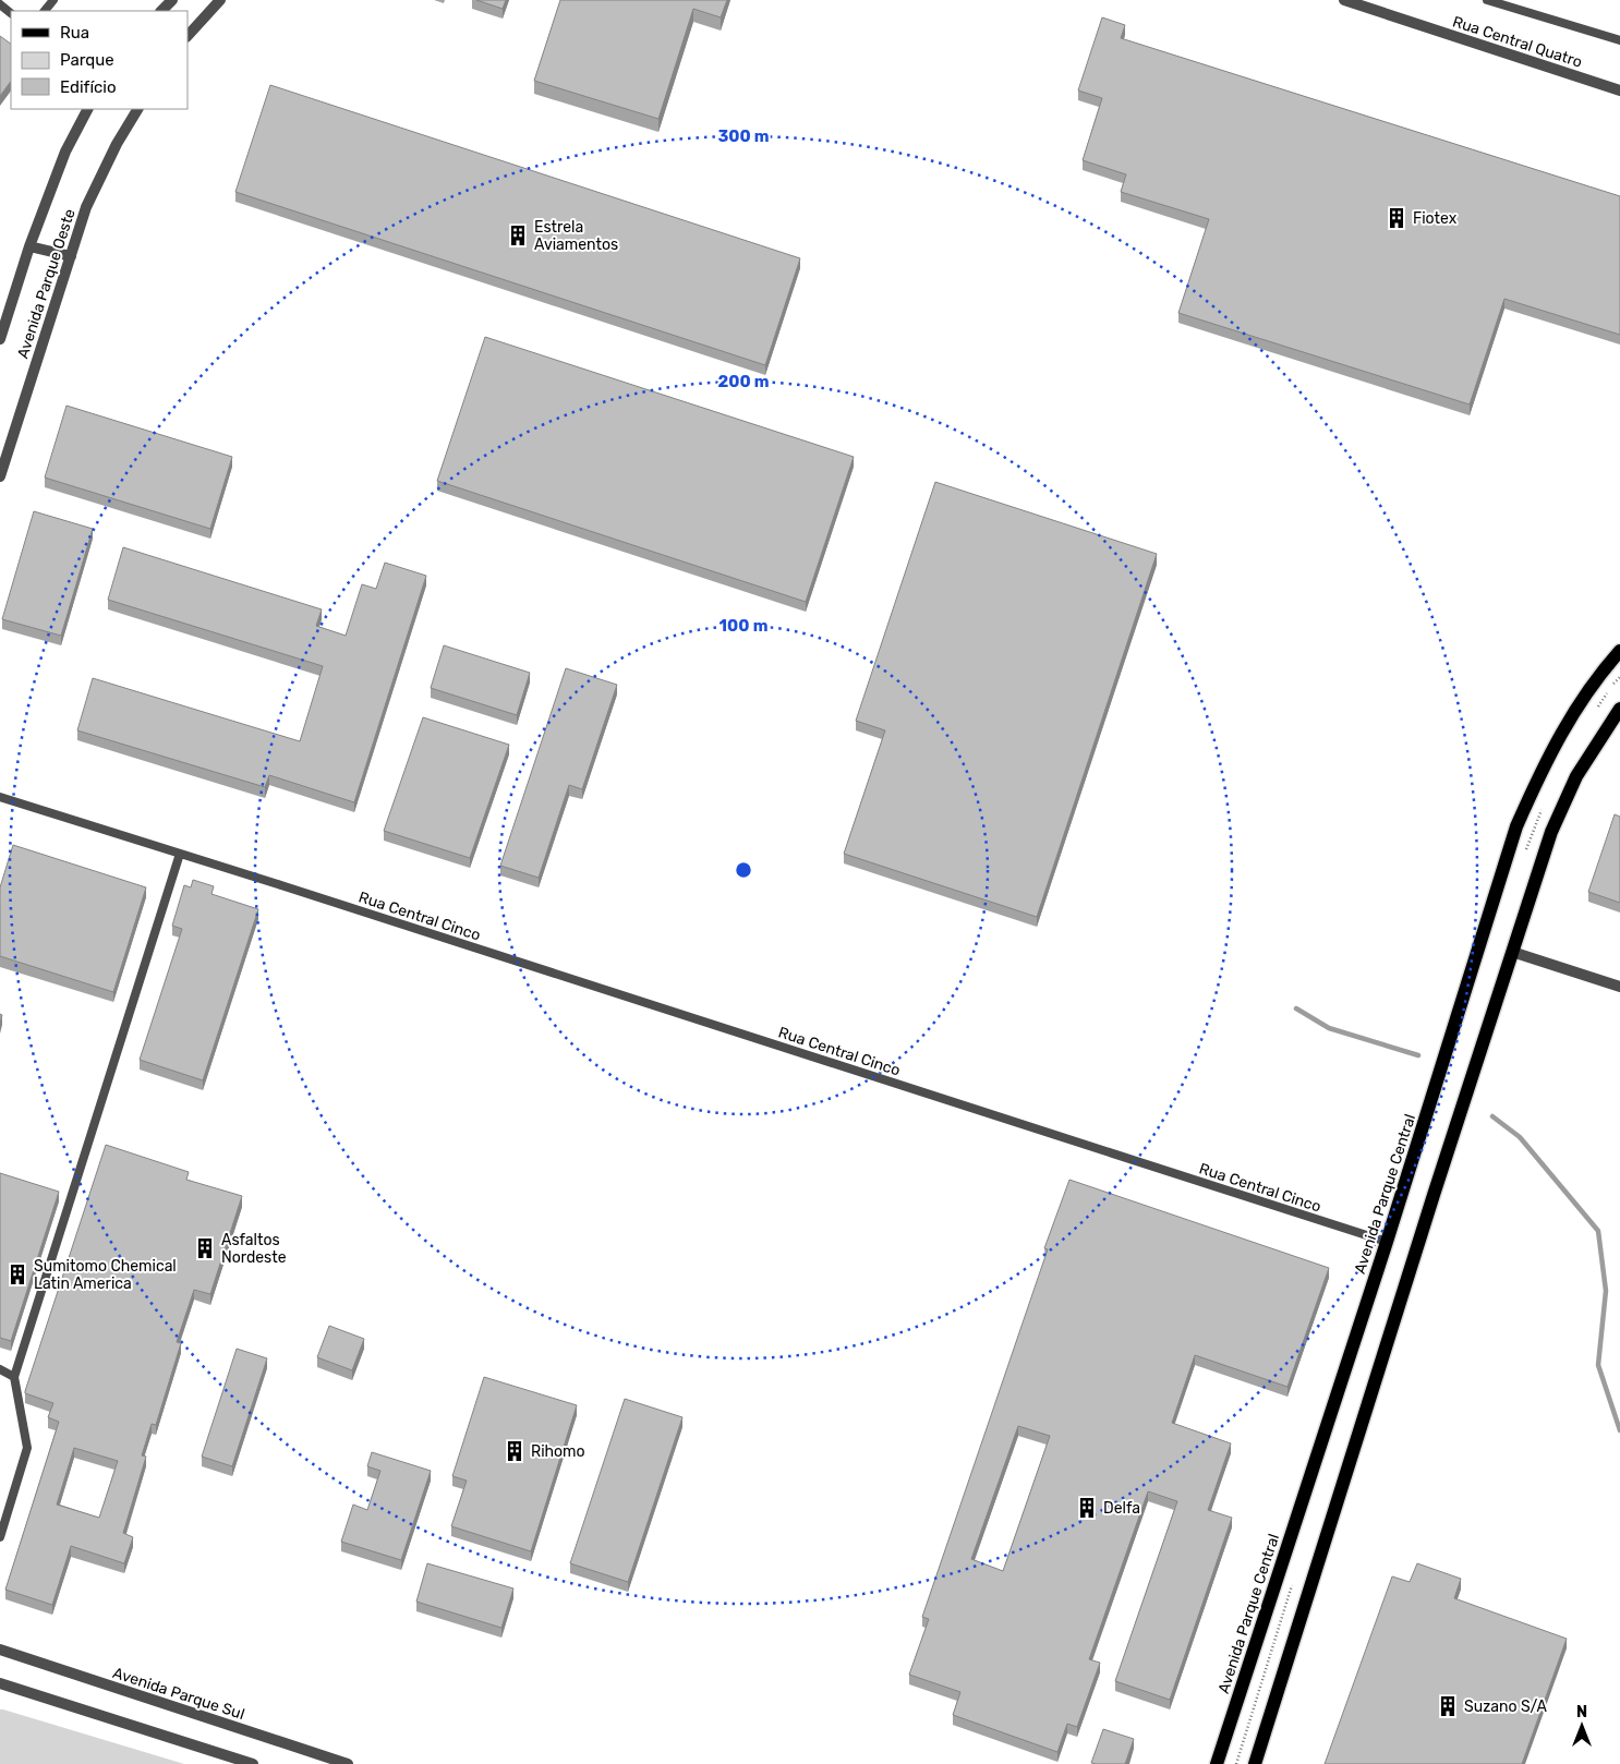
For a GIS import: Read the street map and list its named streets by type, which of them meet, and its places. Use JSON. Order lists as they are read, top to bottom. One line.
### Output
{"streets":{"main road":["Avenida Parque Central"],"street":["Rua Central Quatro","Avenida Parque Oeste","Avenida Parque Sul"],"lane":["Rua Central Cinco"]},"crossings":[["Rua Central Cinco","Avenida Parque Central"]],"places":{"building":["Fiotex","Estrela Aviamentos","Asfaltos Nordeste","Sumitomo Chemical Latin America","Rihomo","Delfa","Suzano S/A"]},"legend":["Rua","Parque","Edifício"],"north":"top","rings":["300 m","200 m","100 m"]}
